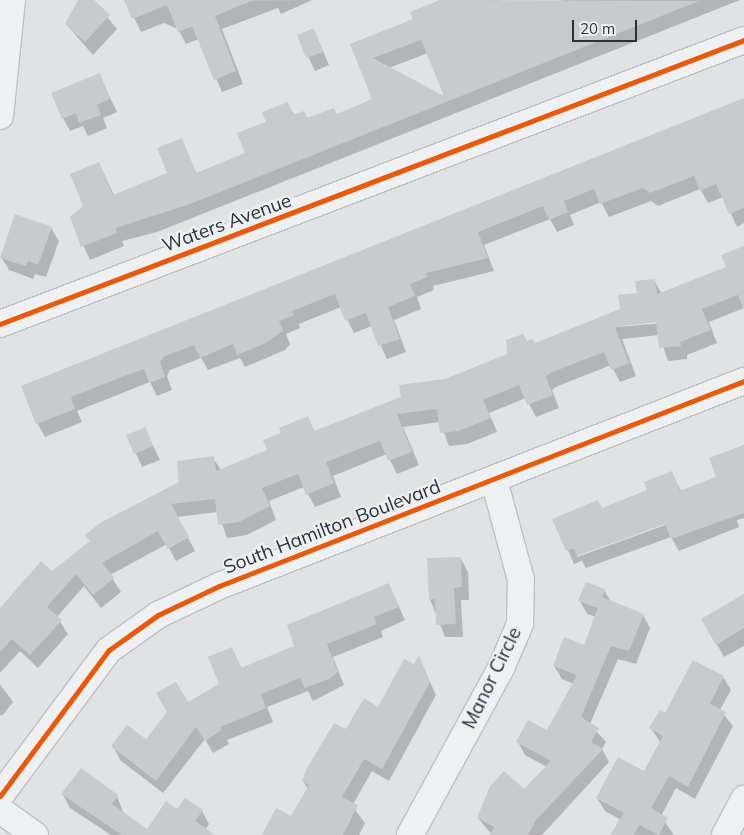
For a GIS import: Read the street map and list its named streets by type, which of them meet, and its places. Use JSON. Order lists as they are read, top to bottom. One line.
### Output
{"streets":{"street":["Waters Avenue","South Hamilton Boulevard","Manor Circle"]},"crossings":[["South Hamilton Boulevard","Manor Circle"]],"scale_bar":"20 m"}
